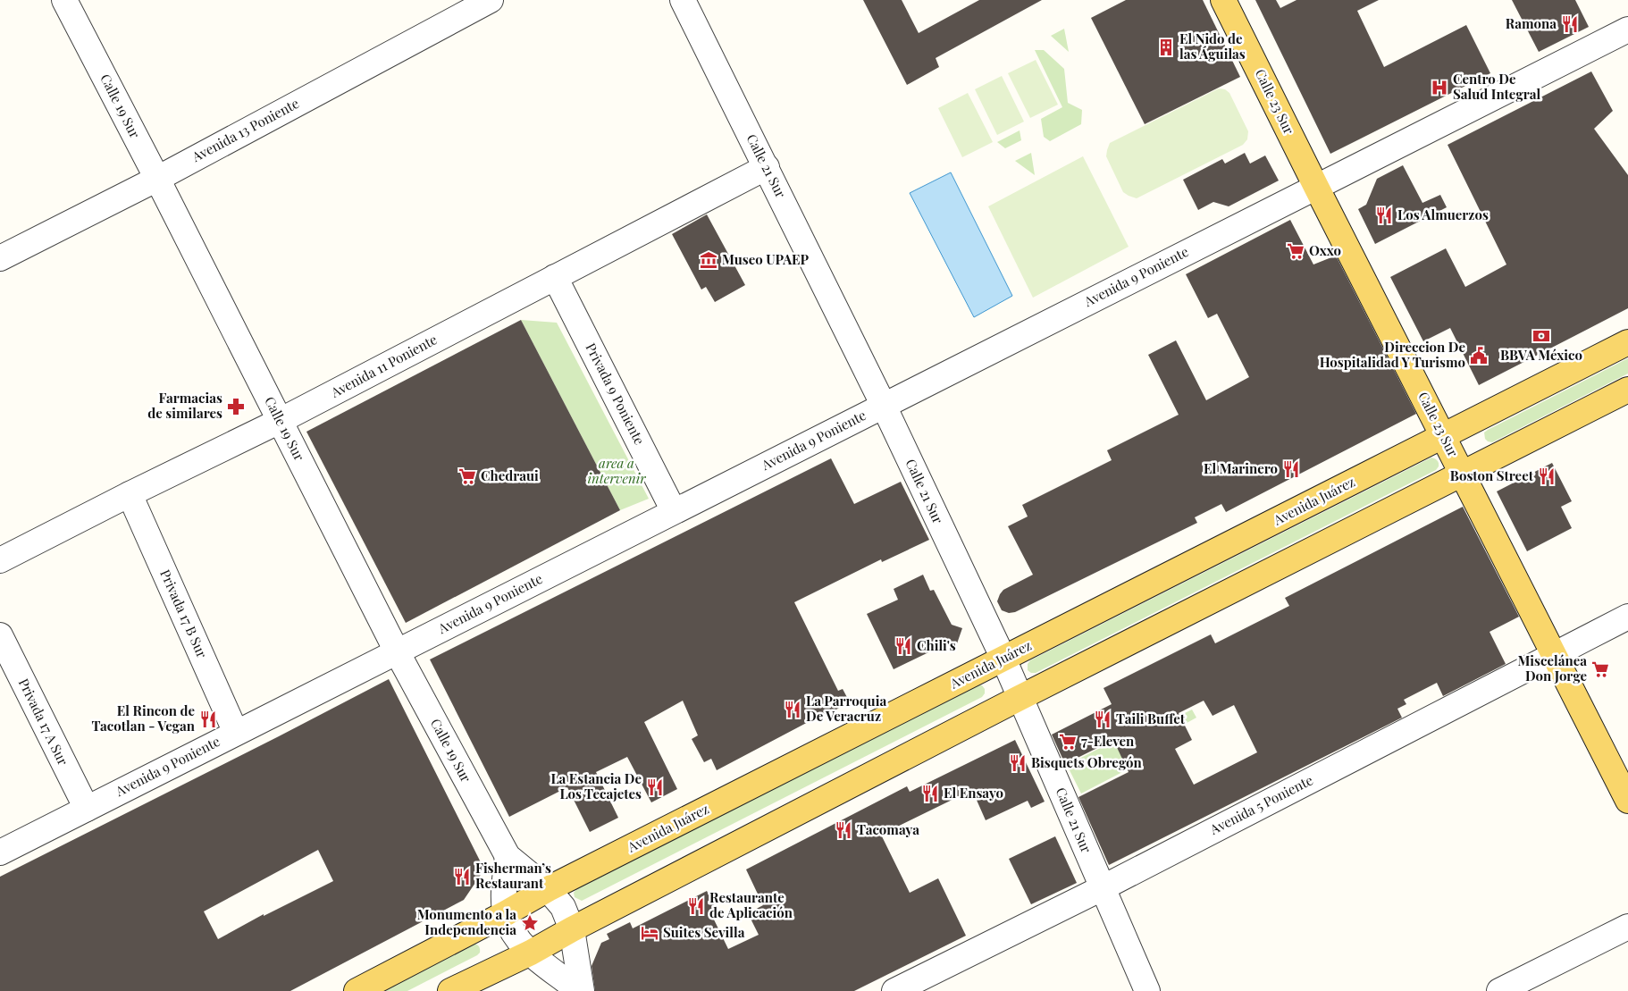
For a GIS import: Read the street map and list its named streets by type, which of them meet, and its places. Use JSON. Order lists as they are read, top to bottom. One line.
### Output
{"streets":{"main road":["Calle 23 Sur","Avenida Juárez"],"street":["Calle 19 Sur","Avenida 13 Poniente","Calle 21 Sur","Avenida 9 Poniente","Avenida 11 Poniente","Privada 9 Poniente","Privada 17 B Sur","Privada 17 A Sur","Avenida 5 Poniente"]},"crossings":[["Calle 23 Sur","Avenida 9 Poniente"],["Calle 23 Sur","Avenida Juárez"],["Calle 23 Sur","Avenida 5 Poniente"],["Calle 19 Sur","Avenida 13 Poniente"],["Calle 19 Sur","Avenida 9 Poniente"],["Calle 19 Sur","Avenida 11 Poniente"],["Calle 19 Sur","Avenida Juárez"],["Calle 21 Sur","Avenida 9 Poniente"],["Calle 21 Sur","Avenida 11 Poniente"],["Calle 21 Sur","Avenida Juárez"],["Calle 21 Sur","Avenida 5 Poniente"],["Avenida 9 Poniente","Privada 9 Poniente"],["Avenida 9 Poniente","Privada 17 B Sur"],["Avenida 9 Poniente","Privada 17 A Sur"],["Avenida 11 Poniente","Privada 9 Poniente"],["Avenida 11 Poniente","Privada 17 B Sur"]],"parks":["area a intervenir"],"places":{"restaurant":["Ramona","Los Almuerzos","El Marinero","Boston Street","Chili's","La Parroquia De Veracruz","El Rincon de Tacotlan - Vegan","Taili Buffet","Bisquets Obregón","La Estancia De Los Tecajetes","El Ensayo","Tacomaya","Fisherman’s Restaurant","Restaurante de Aplicación"],"building":["El Nido de las Águilas"],"hospital":["Centro De Salud Integral"],"supermarket":["Oxxo","Chedraui","Miscelánea Don Jorge","7-Eleven"],"museum":["Museo UPAEP"],"bank":["BBVA México"],"public building":["Direccion De Hospitalidad Y Turismo"],"pharmacy":["Farmacias de similares"],"place":["Monumento a la Independencia"],"hotel":["Suites Sevilla"]}}
